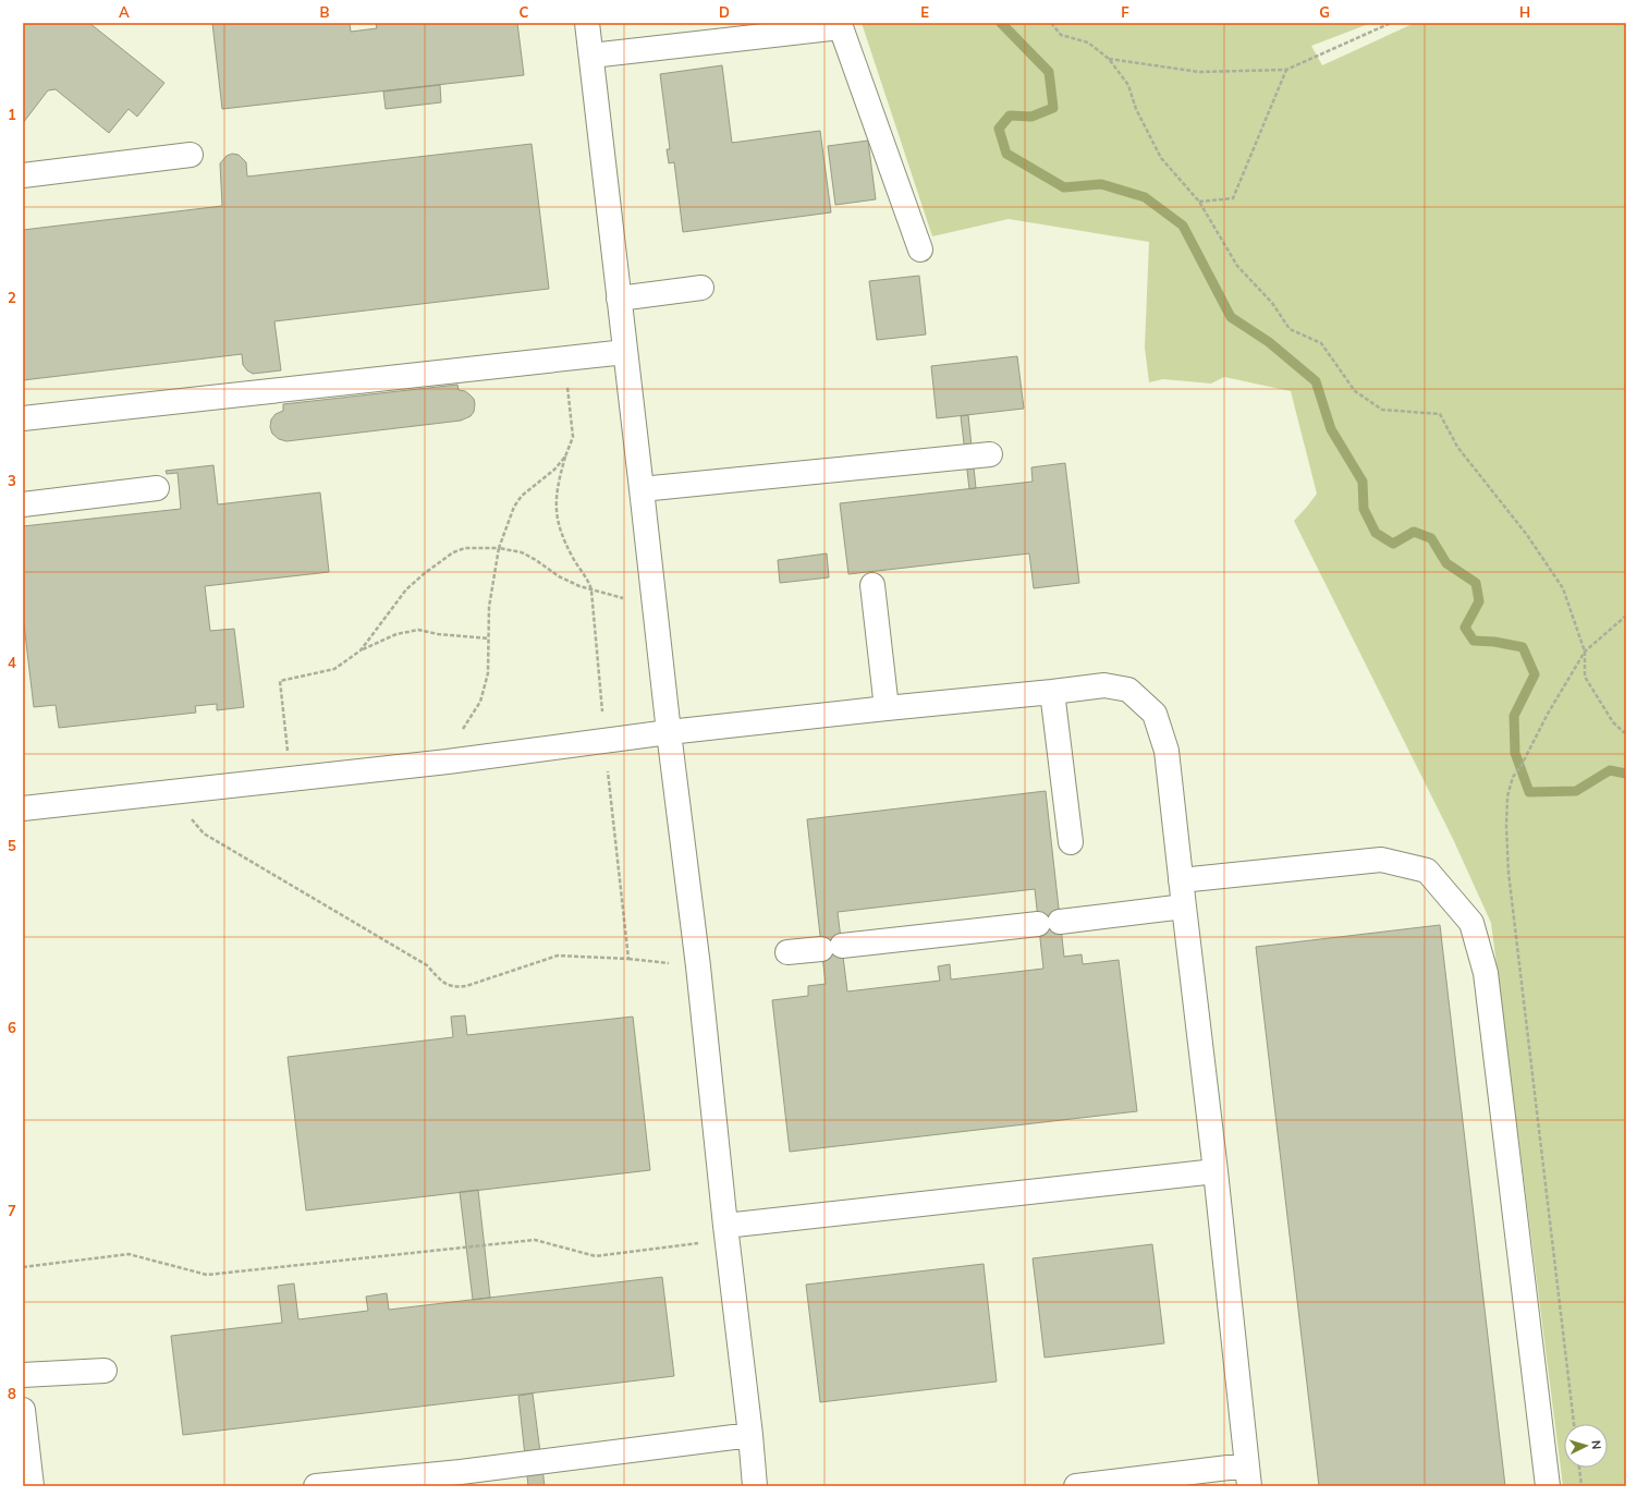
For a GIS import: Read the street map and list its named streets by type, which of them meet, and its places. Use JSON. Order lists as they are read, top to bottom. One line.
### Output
{"north":"right","grid":{"columns":["A","B","C","D","E","F","G","H"],"rows":["1","2","3","4","5","6","7","8"]}}
